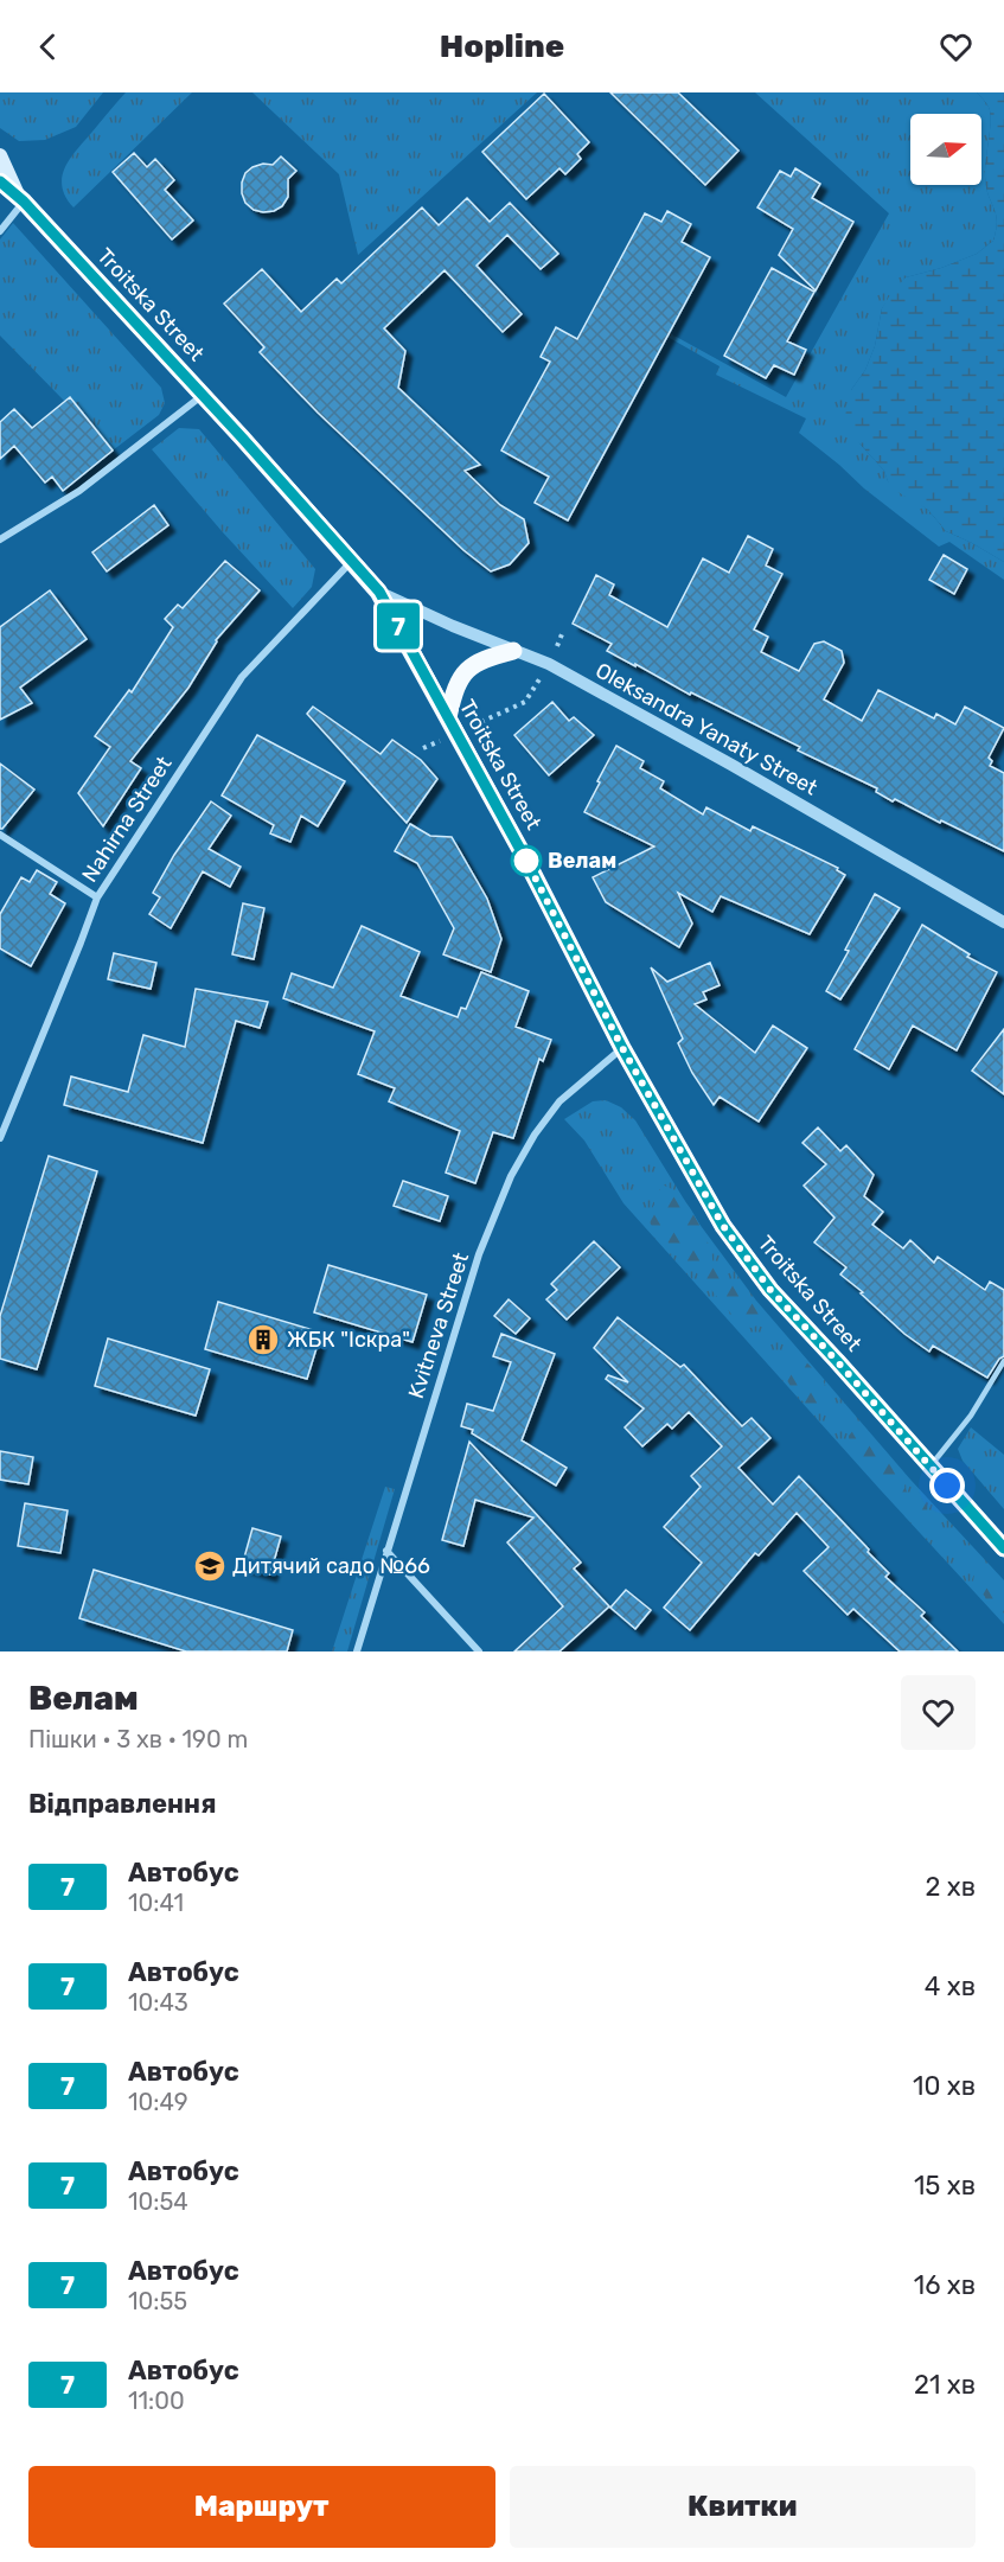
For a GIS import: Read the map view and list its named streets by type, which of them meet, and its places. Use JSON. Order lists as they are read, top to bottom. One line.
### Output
{"streets":{"main road":["Troitska Street"],"street":["Oleksandra Yanaty Street","Nahirna Street","Kvitneva Street"]},"crossings":[["Troitska Street","Oleksandra Yanaty Street"],["Troitska Street","Nahirna Street"],["Troitska Street","Kvitneva Street"]],"places":{"other":["Велам"],"building":["ЖБК \"Іскра\""],"school or university":["Дитячий садо №66"]},"lines":["bus line 7"],"north":"right","page":{"header":"Hopline","on_map":"7","heading":[["Велам","Пішки · 3 хв · 190 m"],"Відправлення"],"list":[{"mark":"7","name":"Автобус","note":"10:41","value":"2 хв"},{"mark":"7","name":"Автобус","note":"10:43","value":"4 хв"},{"mark":"7","name":"Автобус","note":"10:49","value":"10 хв"},{"mark":"7","name":"Автобус","note":"10:54","value":"15 хв"},{"mark":"7","name":"Автобус","note":"10:55","value":"16 хв"},{"mark":"7","name":"Автобус","note":"11:00","value":"21 хв"}],"buttons":["Маршрут","Квитки"]}}
